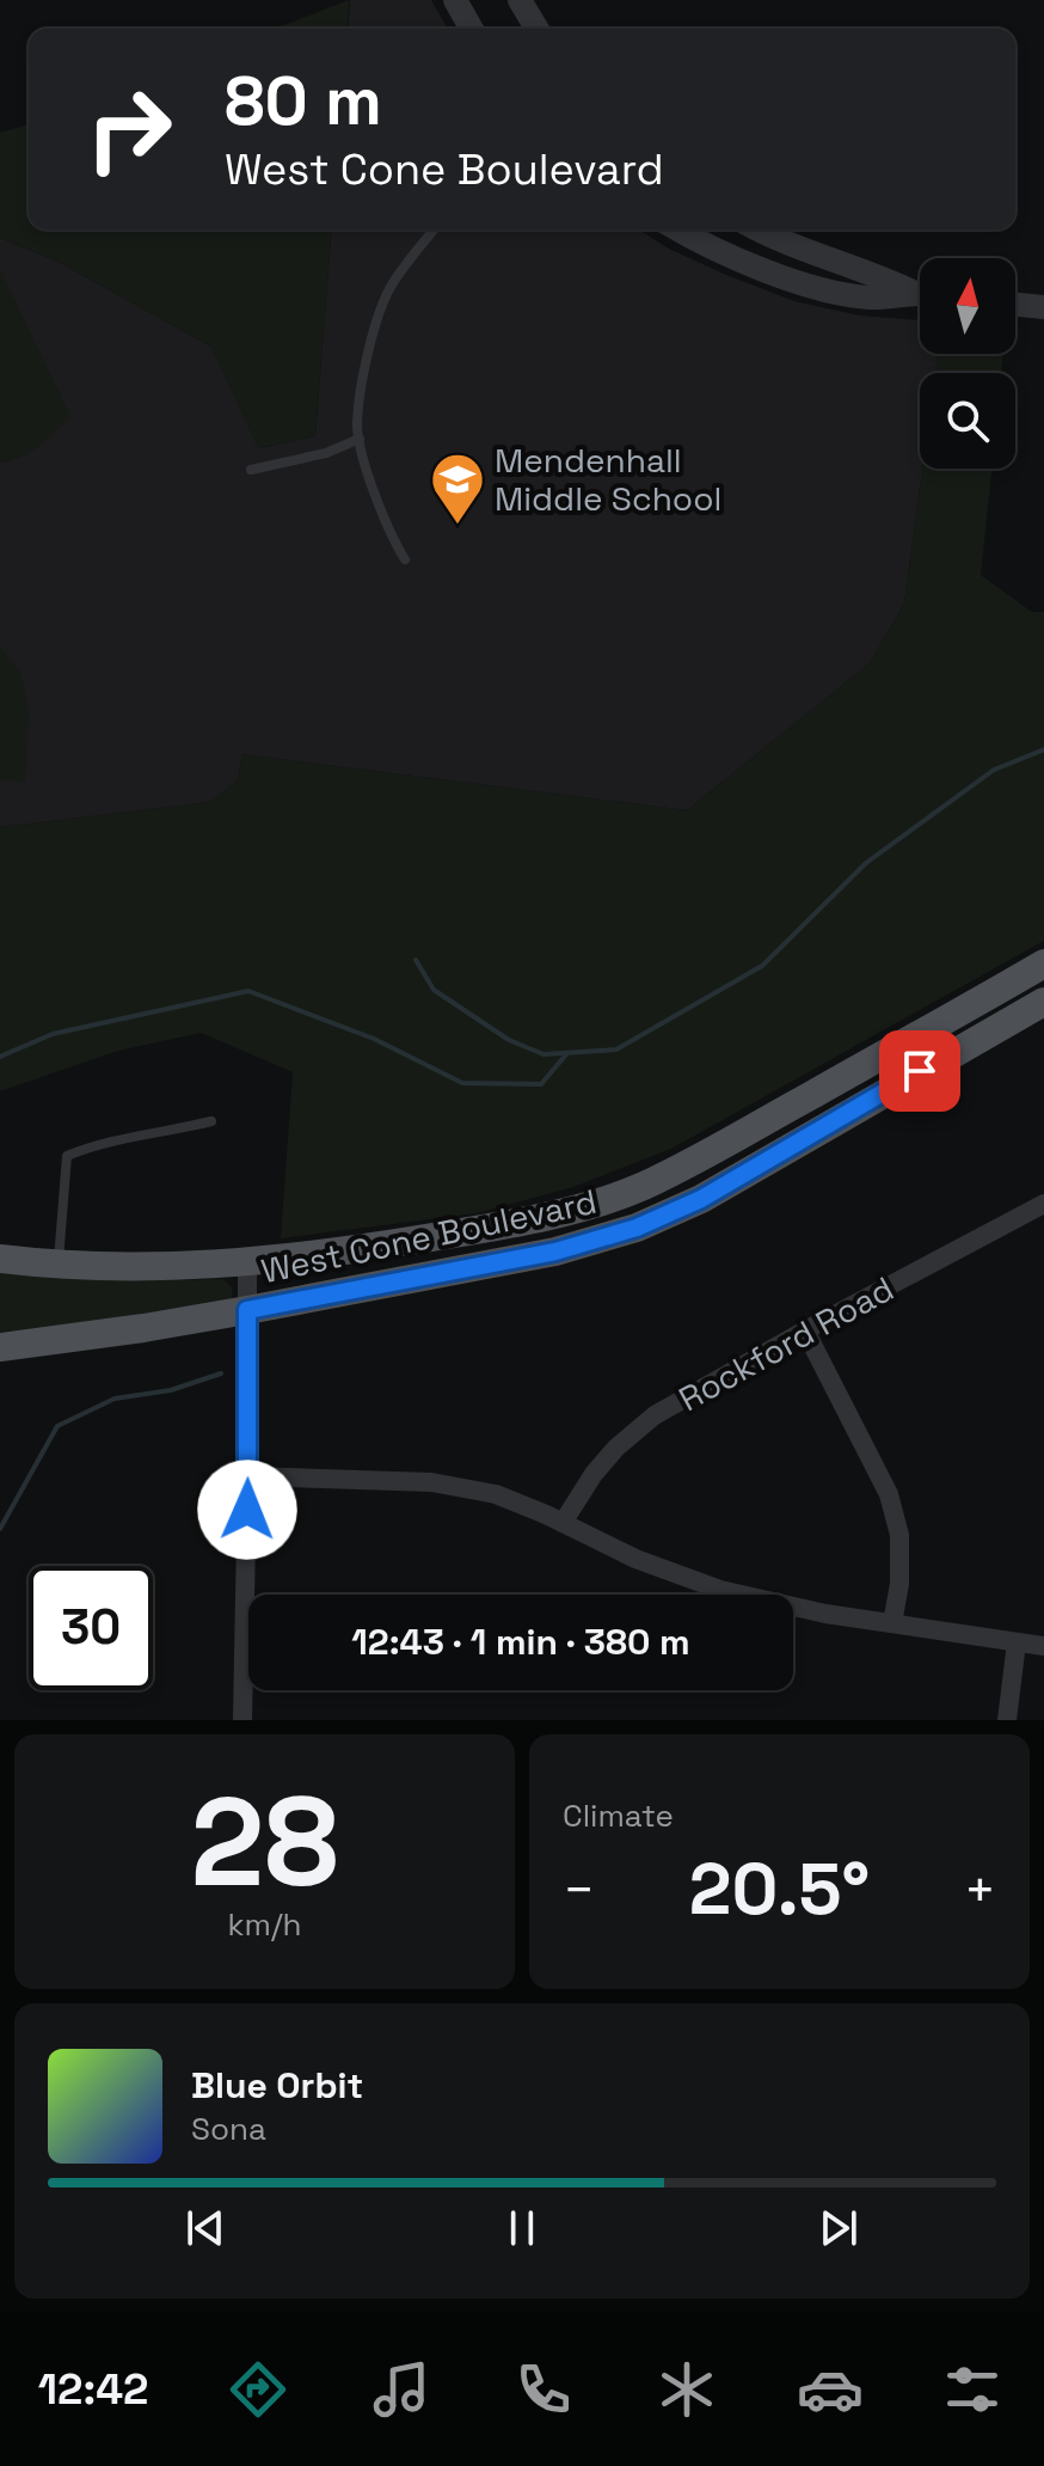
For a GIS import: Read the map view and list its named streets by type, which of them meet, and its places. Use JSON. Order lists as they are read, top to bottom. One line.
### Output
{"streets":{"main road":["West Cone Boulevard"],"street":["Rockford Road"]},"places":{"school or university":["Mendenhall Middle School"]},"north":"top","page":{"turn":["80 m","West Cone Boulevard"],"limit":"30","trip":"12:43 · 1 min · 380 m","tile":[["28","km/h"],"Climate"],"heat":["−","20.5°","+"],"song":["Blue Orbit","Sona"],"tabs":"12:42"}}
